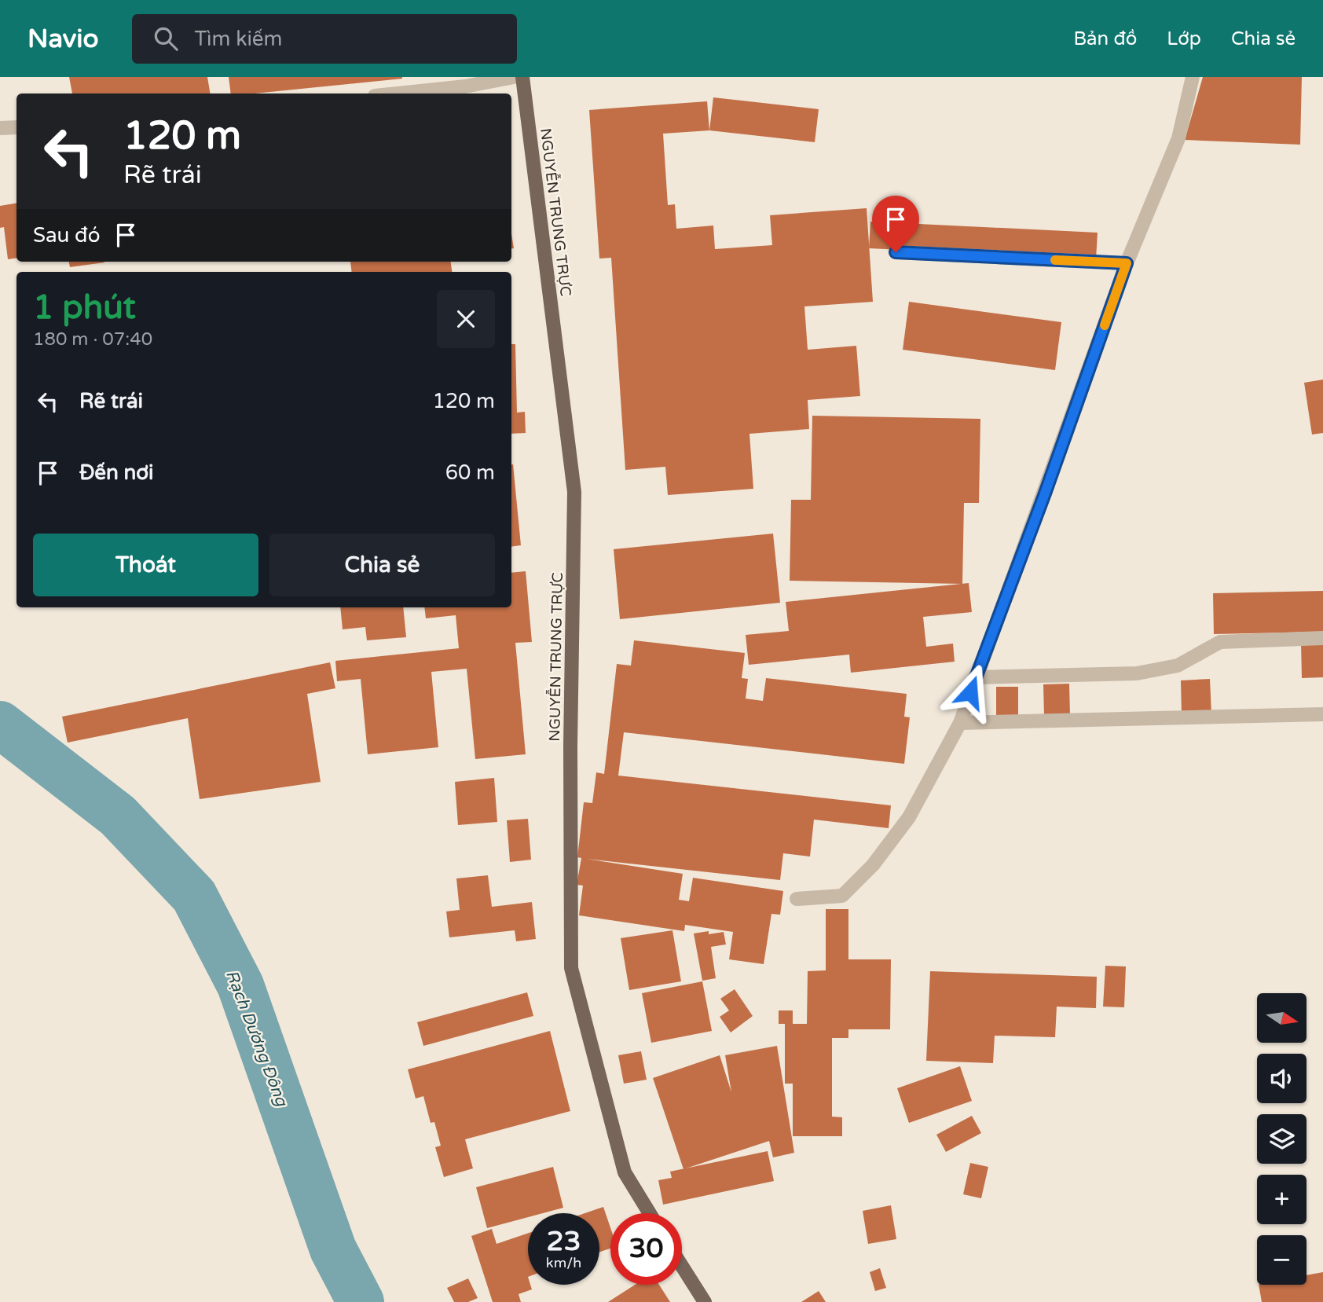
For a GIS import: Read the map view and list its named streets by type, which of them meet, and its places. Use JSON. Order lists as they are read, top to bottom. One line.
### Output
{"streets":{"main road":["NGUYỄN TRUNG TRỰC"]},"water":["Rạch Dương Đông"],"north":"right","page":{"header":"Navio","search":"Tìm kiếm","nav":["Bản đồ","Lớp","Chia sẻ"],"turn":["120 m","Rẽ trái"],"then":"Sau đó","heading":["1 phút","180 m · 07:40"],"list":[{"name":"Rẽ trái","value":"120 m"},{"name":"Đến nơi","value":"60 m"}],"buttons":["Thoát","Chia sẻ"],"map_buttons":["+","−"],"speed":"23 km/h","limit":"30"}}
